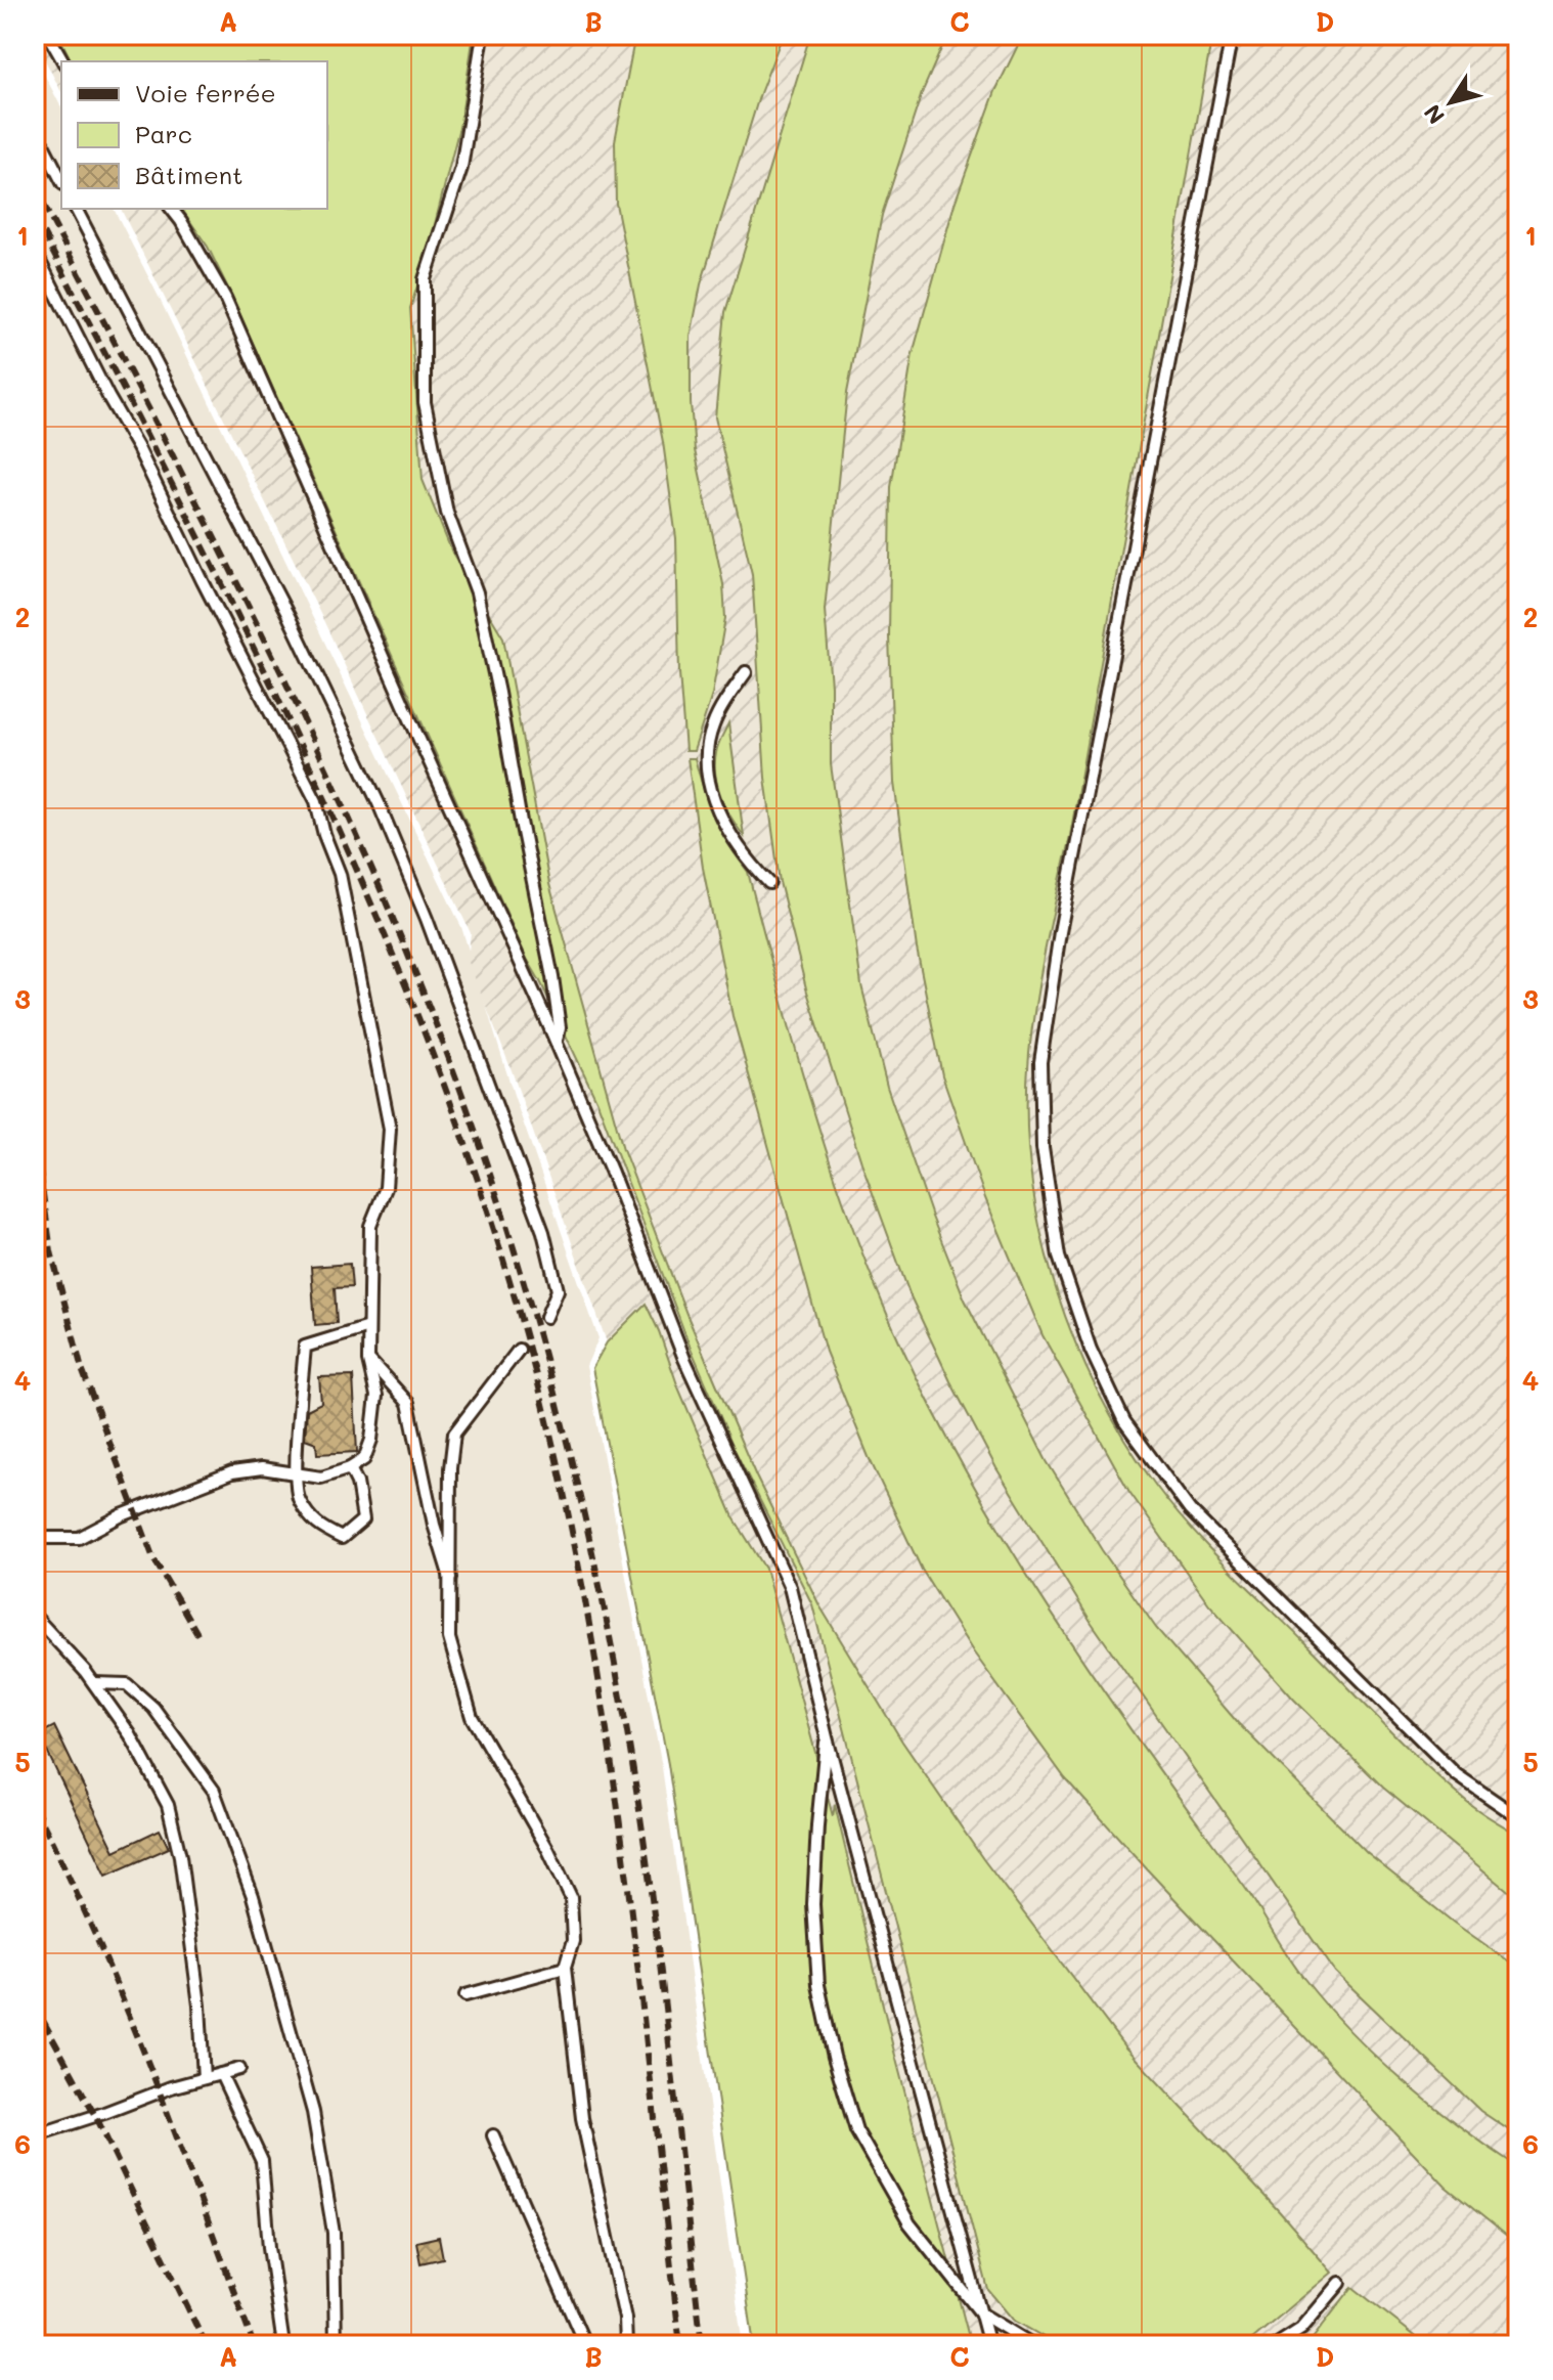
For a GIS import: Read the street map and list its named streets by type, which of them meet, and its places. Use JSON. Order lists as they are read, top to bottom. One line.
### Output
{"legend":["Voie ferrée","Parc","Bâtiment"],"north":"bottom left","grid":{"columns":["A","B","C","D"],"rows":["1","2","3","4","5","6"]}}
